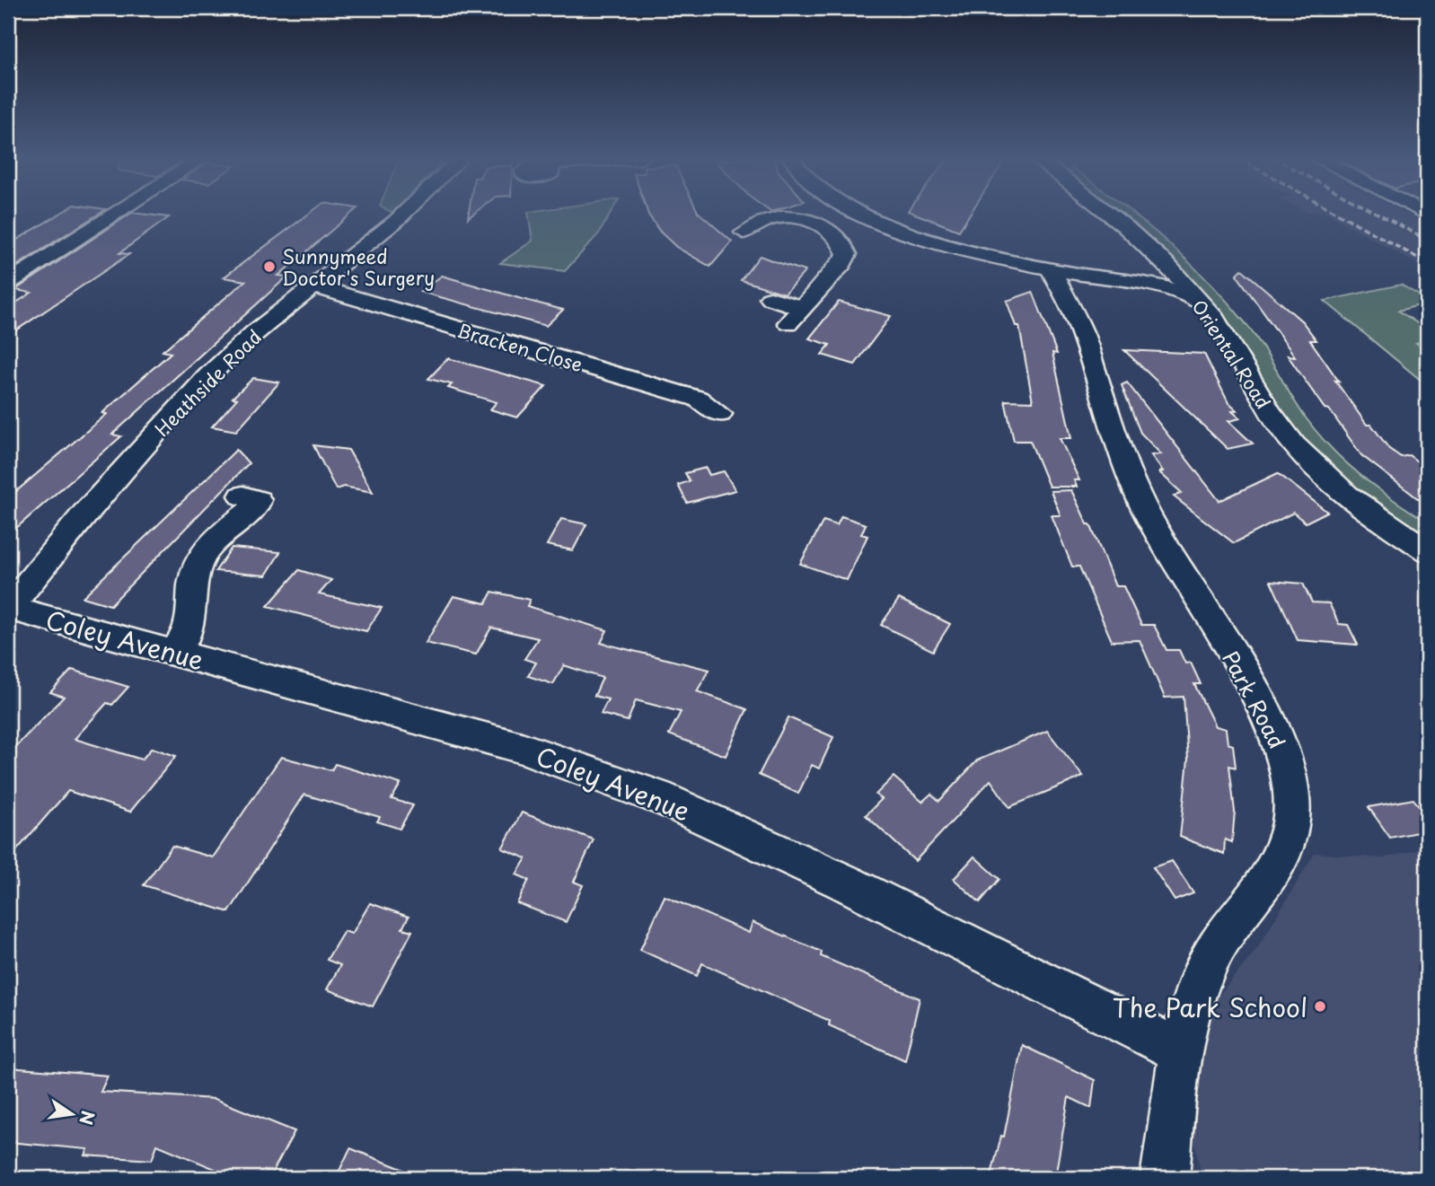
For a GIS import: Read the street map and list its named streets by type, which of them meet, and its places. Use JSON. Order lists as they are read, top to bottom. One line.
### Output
{"streets":{"street":["Bracken Close","Oriental Road","Heathside Road","Coley Avenue","Park Road"]},"crossings":[["Bracken Close","Heathside Road"],["Heathside Road","Coley Avenue"],["Coley Avenue","Park Road"]],"places":["Sunnymeed Doctor's Surgery","The Park School"],"north":"right"}
